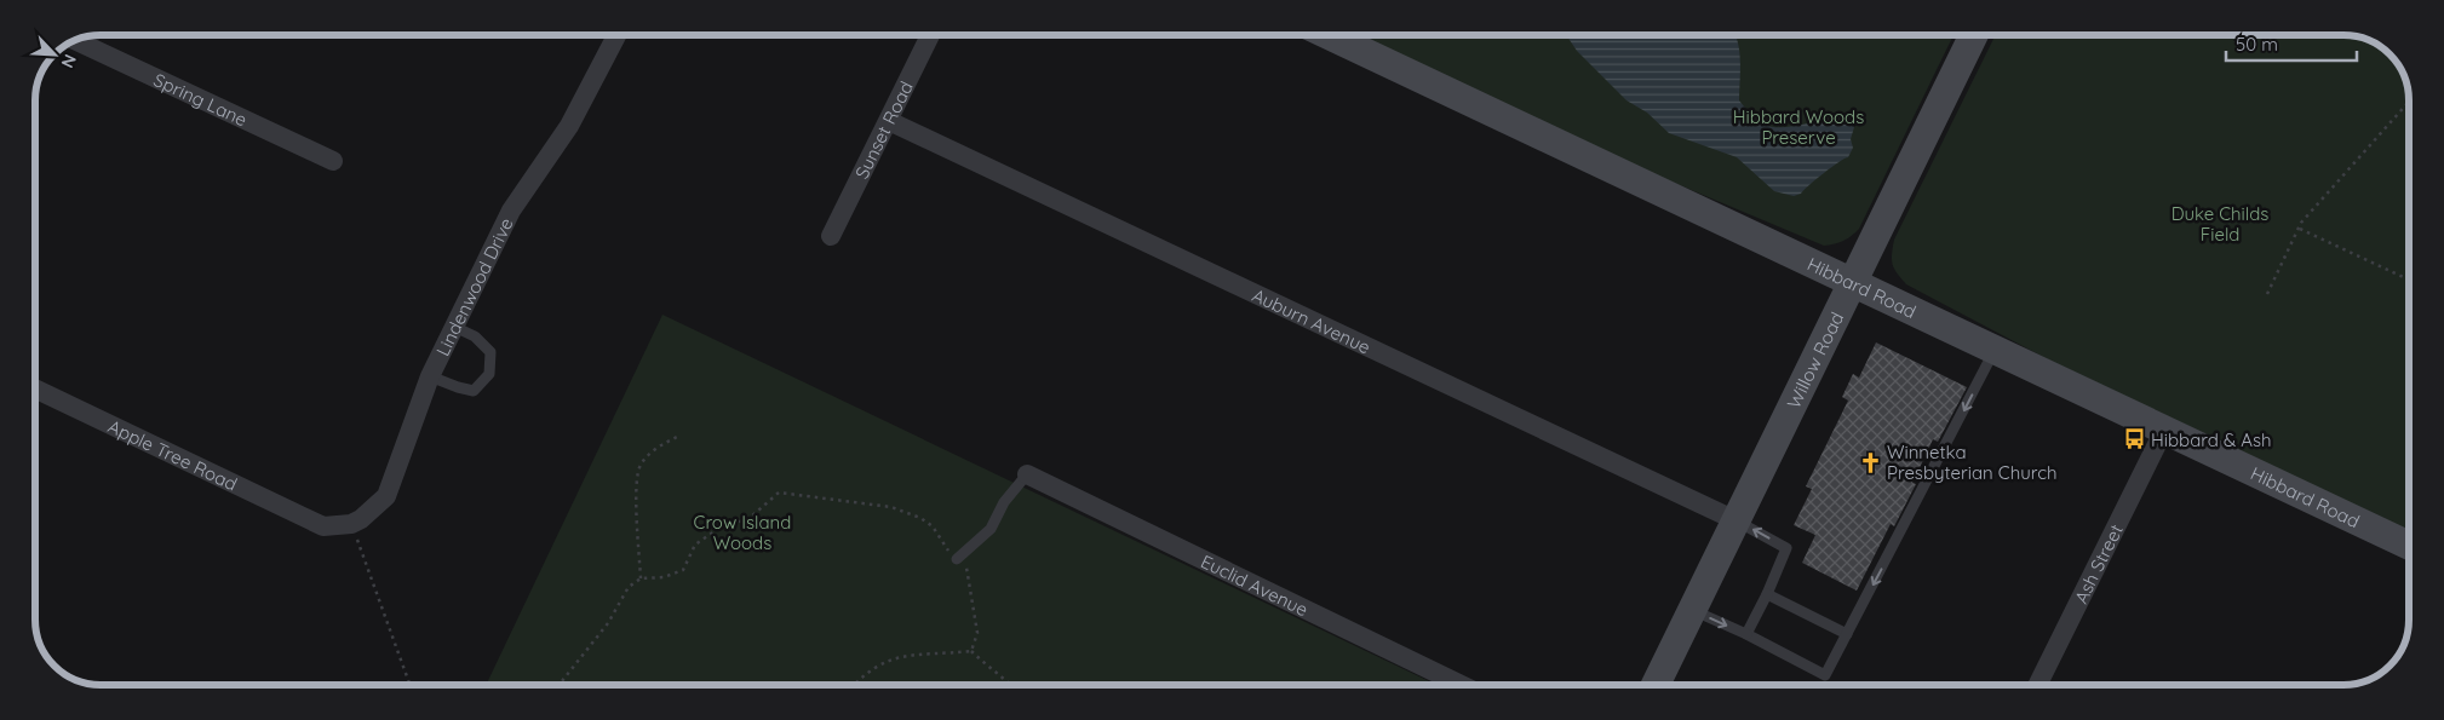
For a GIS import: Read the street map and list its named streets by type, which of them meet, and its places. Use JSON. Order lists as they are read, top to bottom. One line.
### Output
{"streets":{"street":["Spring Lane","Sunset Road","Lindenwood Drive","Hibbard Road","Auburn Avenue","Willow Road","Apple Tree Road","Ash Street","Euclid Avenue"]},"crossings":[["Sunset Road","Auburn Avenue"],["Lindenwood Drive","Apple Tree Road"],["Hibbard Road","Willow Road"],["Hibbard Road","Ash Street"],["Auburn Avenue","Willow Road"]],"parks":["Hibbard Woods Preserve","Duke Childs Field","Crow Island Woods"],"places":{"bus stop":["Hibbard & Ash"],"church":["Winnetka Presbyterian Church"]},"scale_bar":"50 m","north":"bottom right"}
